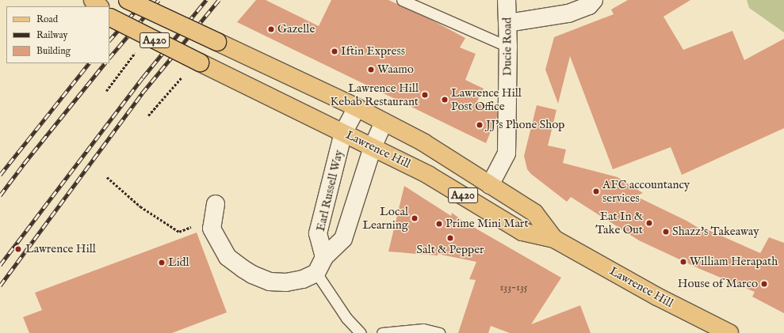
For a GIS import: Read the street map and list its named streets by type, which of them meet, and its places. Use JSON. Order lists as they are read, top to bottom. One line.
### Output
{"streets":{"main road":["A420","Lawrence Hill"],"street":["Ducie Road","Earl Russell Way"]},"crossings":[["Ducie Road","Lawrence Hill"],["Lawrence Hill","Earl Russell Way"]],"places":["Gazelle","Iftin Express","Waamo","Lawrence Hill Kebab Restaurant","Lawrence Hill Post Office","JJ's Phone Shop","AFC accountancy services","Local Learning","Eat In & Take Out","Prime Mini Mart","Shazz's Takeaway","Salt & Pepper","Lawrence Hill","William Herapath","Lidl","House of Marco"],"house_numbers":["133-135"],"legend":["Road","Railway","Building"]}
